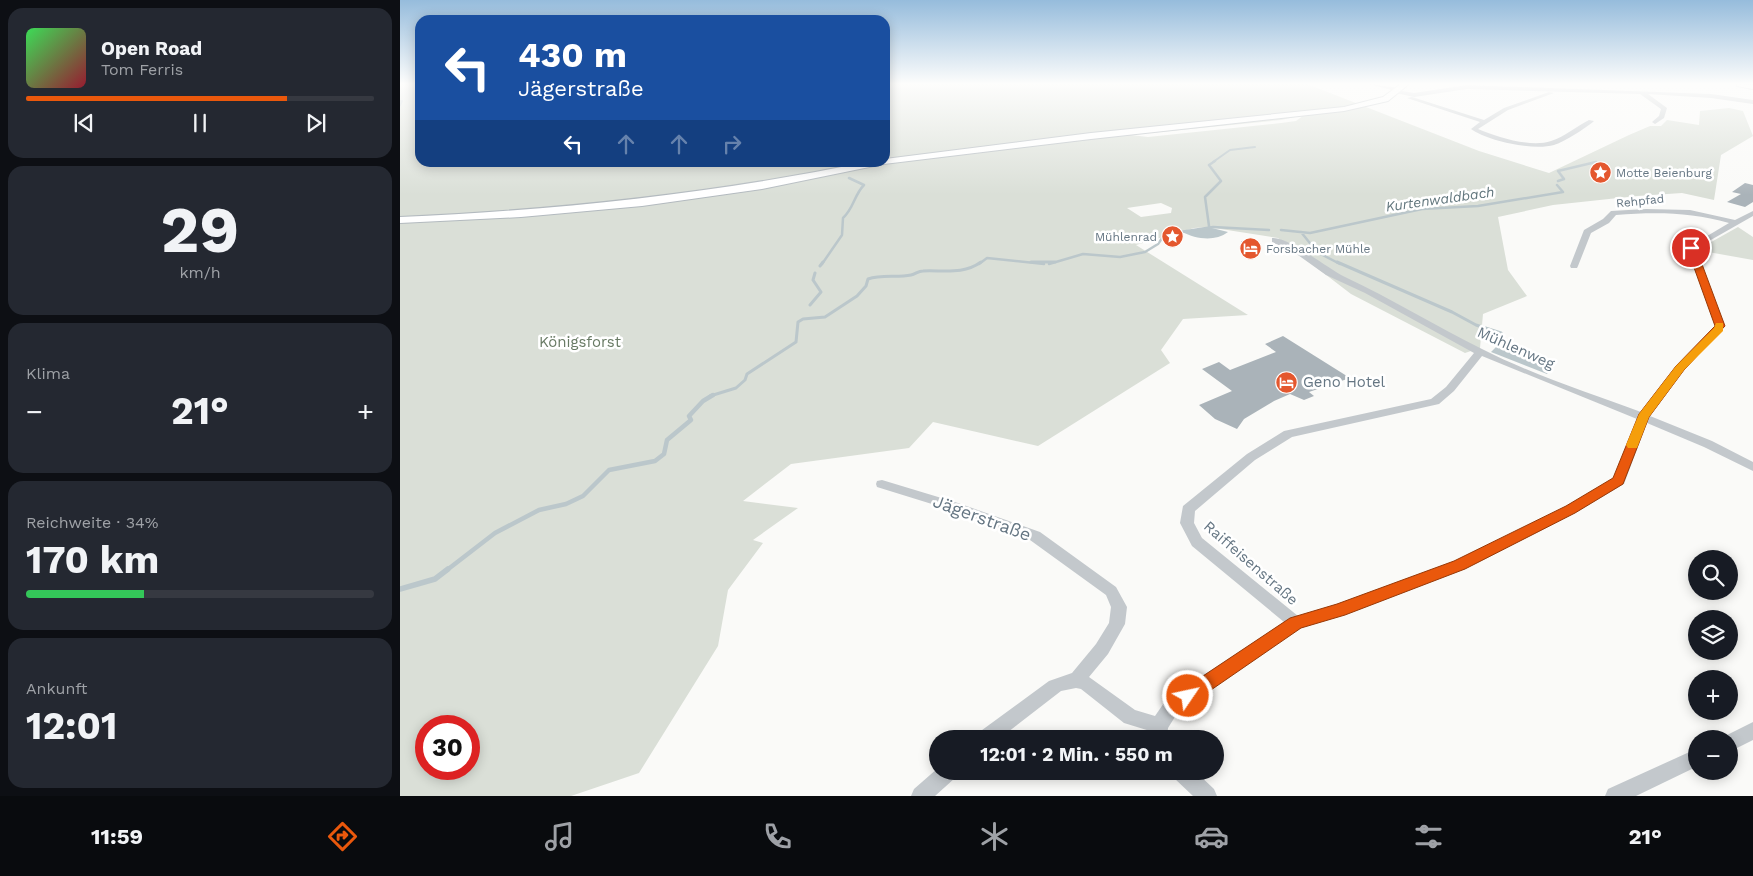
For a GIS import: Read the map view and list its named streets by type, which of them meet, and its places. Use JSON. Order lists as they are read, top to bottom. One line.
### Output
{"streets":{"street":["Rehpfad","Mühlenweg","Jägerstraße","Raiffeisenstraße"]},"crossings":[["Mühlenweg","Raiffeisenstraße"]],"water":["Kurtenwaldbach"],"parks":["Königsforst"],"places":{"place":["Motte Beienburg","Mühlenrad"],"hotel":["Forsbacher Mühle","Geno Hotel"]},"page":{"turn":["430 m","Jägerstraße"],"song":["Open Road","Tom Ferris"],"tile":[["29","km/h"],"Klima",["Reichweite · 34%","170 km"],["Ankunft","12:01"]],"heat":["−","21°","+"],"map_buttons":["+","−"],"limit":"30","trip":"12:01 · 2 Min. · 550 m","tabs":["11:59","21°"]}}
